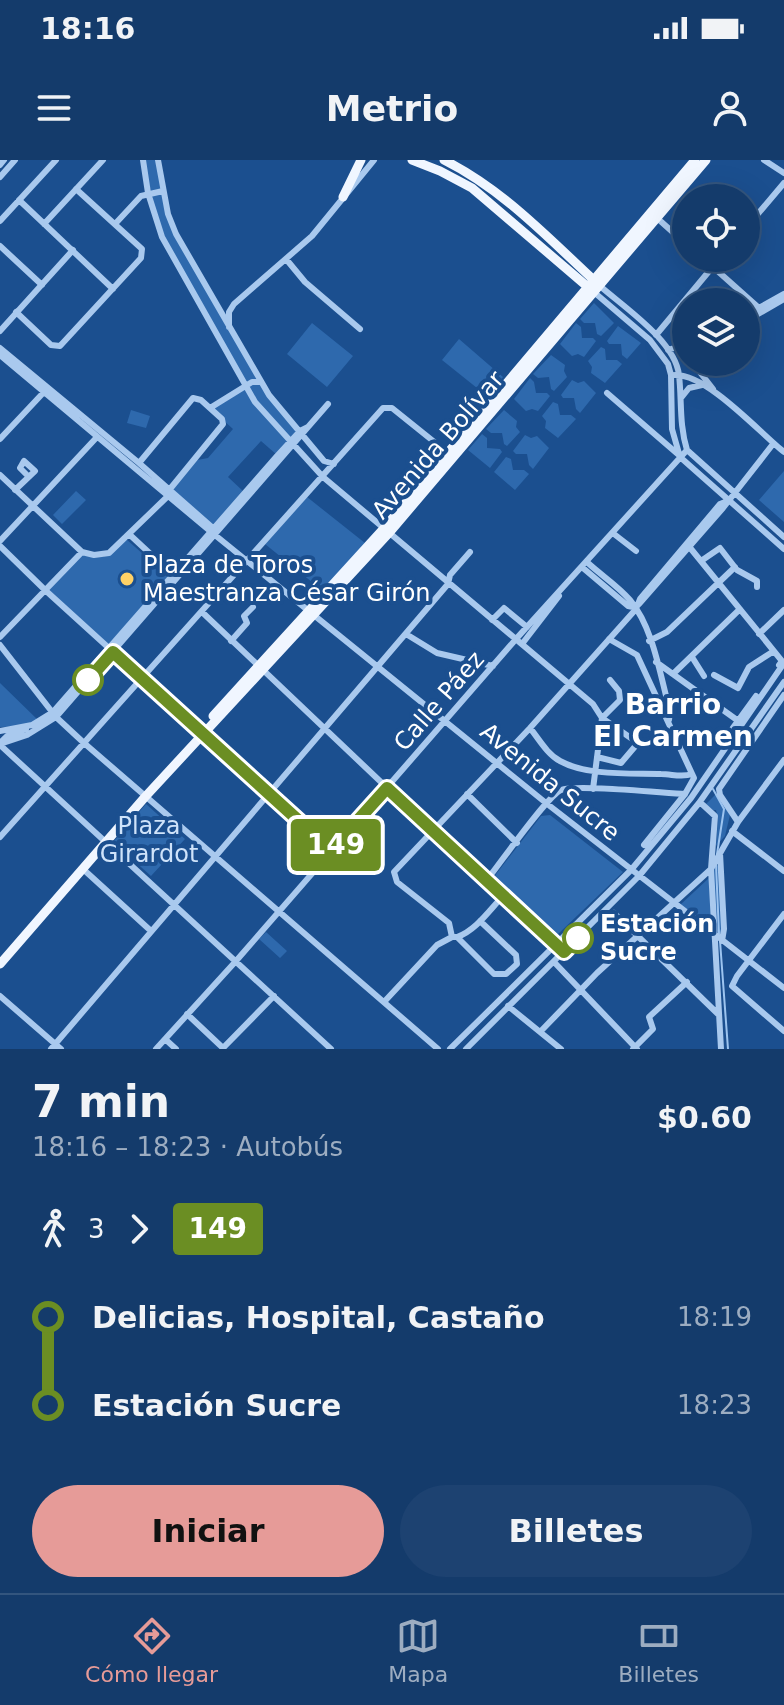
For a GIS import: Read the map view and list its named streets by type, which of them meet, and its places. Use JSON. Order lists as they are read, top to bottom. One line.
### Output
{"streets":{"main road":["Avenida Bolívar"],"street":["Calle Páez","Avenida Sucre"]},"crossings":[["Avenida Bolívar","Avenida Sucre"],["Calle Páez","Avenida Sucre"]],"districts":["Barrio El Carmen"],"parks":["Plaza Girardot"],"places":["Plaza de Toros Maestranza César Girón","Estación Sucre"],"lines":["bus line 149"],"page":{"status":"18:16","header":"Metrio","on_map":"149","heading":["7 min","18:16 – 18:23 · Autobús","$0.60"],"legs":["3","149"],"list":[{"name":"Delicias, Hospital, Castaño","value":"18:19"},{"name":"Estación Sucre","value":"18:23"}],"buttons":["Iniciar","Billetes"],"tabs":["Cómo llegar","Mapa","Billetes"]}}
